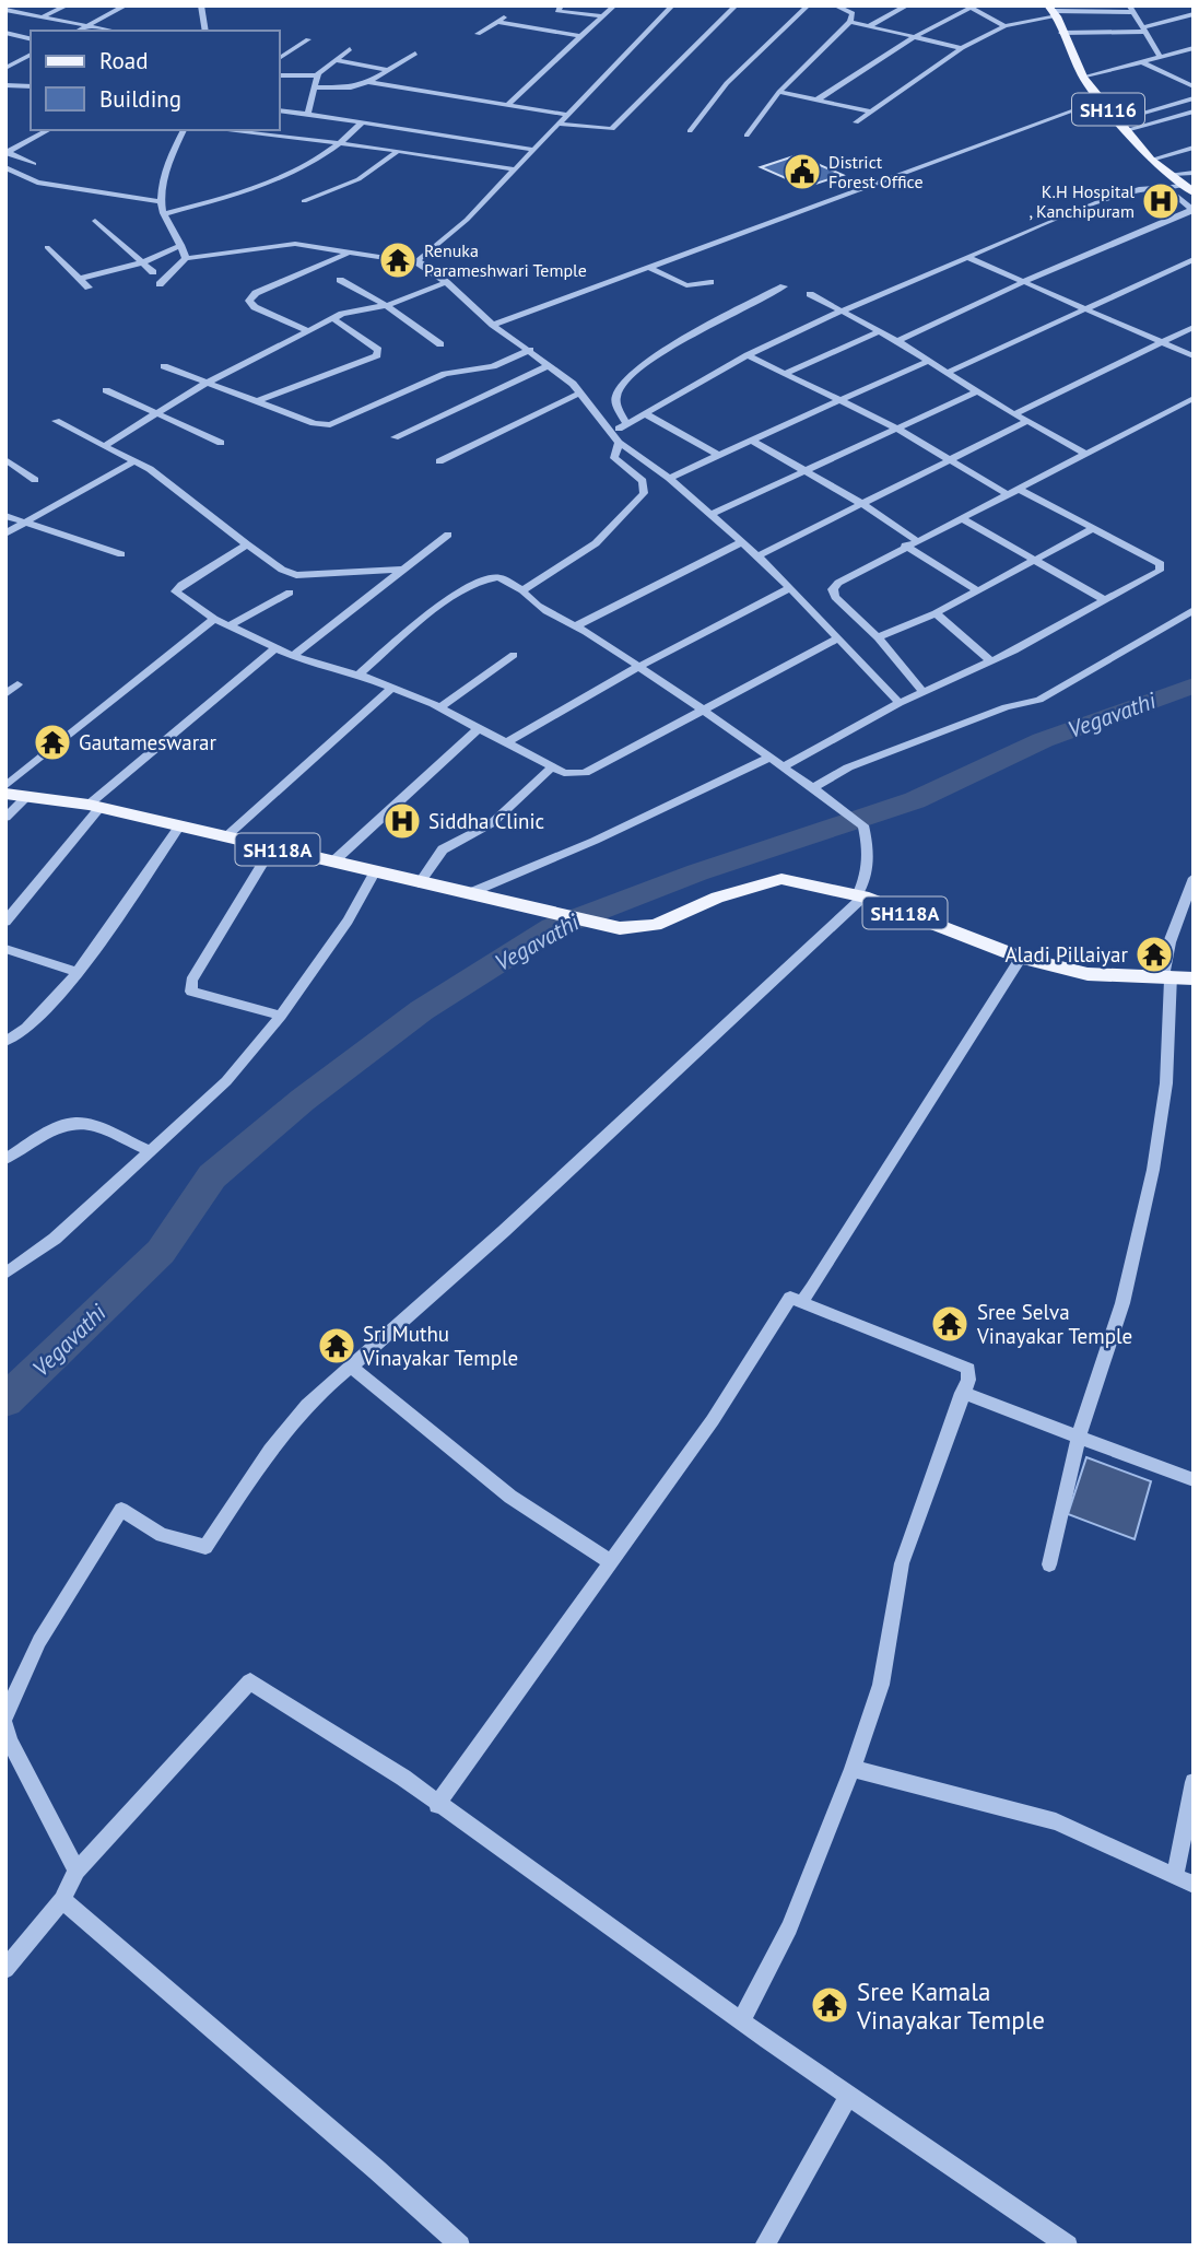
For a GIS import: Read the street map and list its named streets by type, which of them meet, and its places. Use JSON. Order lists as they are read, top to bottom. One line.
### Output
{"streets":{"main road":["SH116","SH118A"]},"water":["Vegavathi"],"places":{"public building":["District Forest Office"],"hospital":["K.H Hospital , Kanchipuram","Siddha Clinic"],"temple":["Renuka Parameshwari Temple","Gautameswarar","Aladi Pillaiyar","Sree Selva Vinayakar Temple","Sri Muthu Vinayakar Temple","Sree Kamala Vinayakar Temple"]},"legend":["Road","Building"]}
